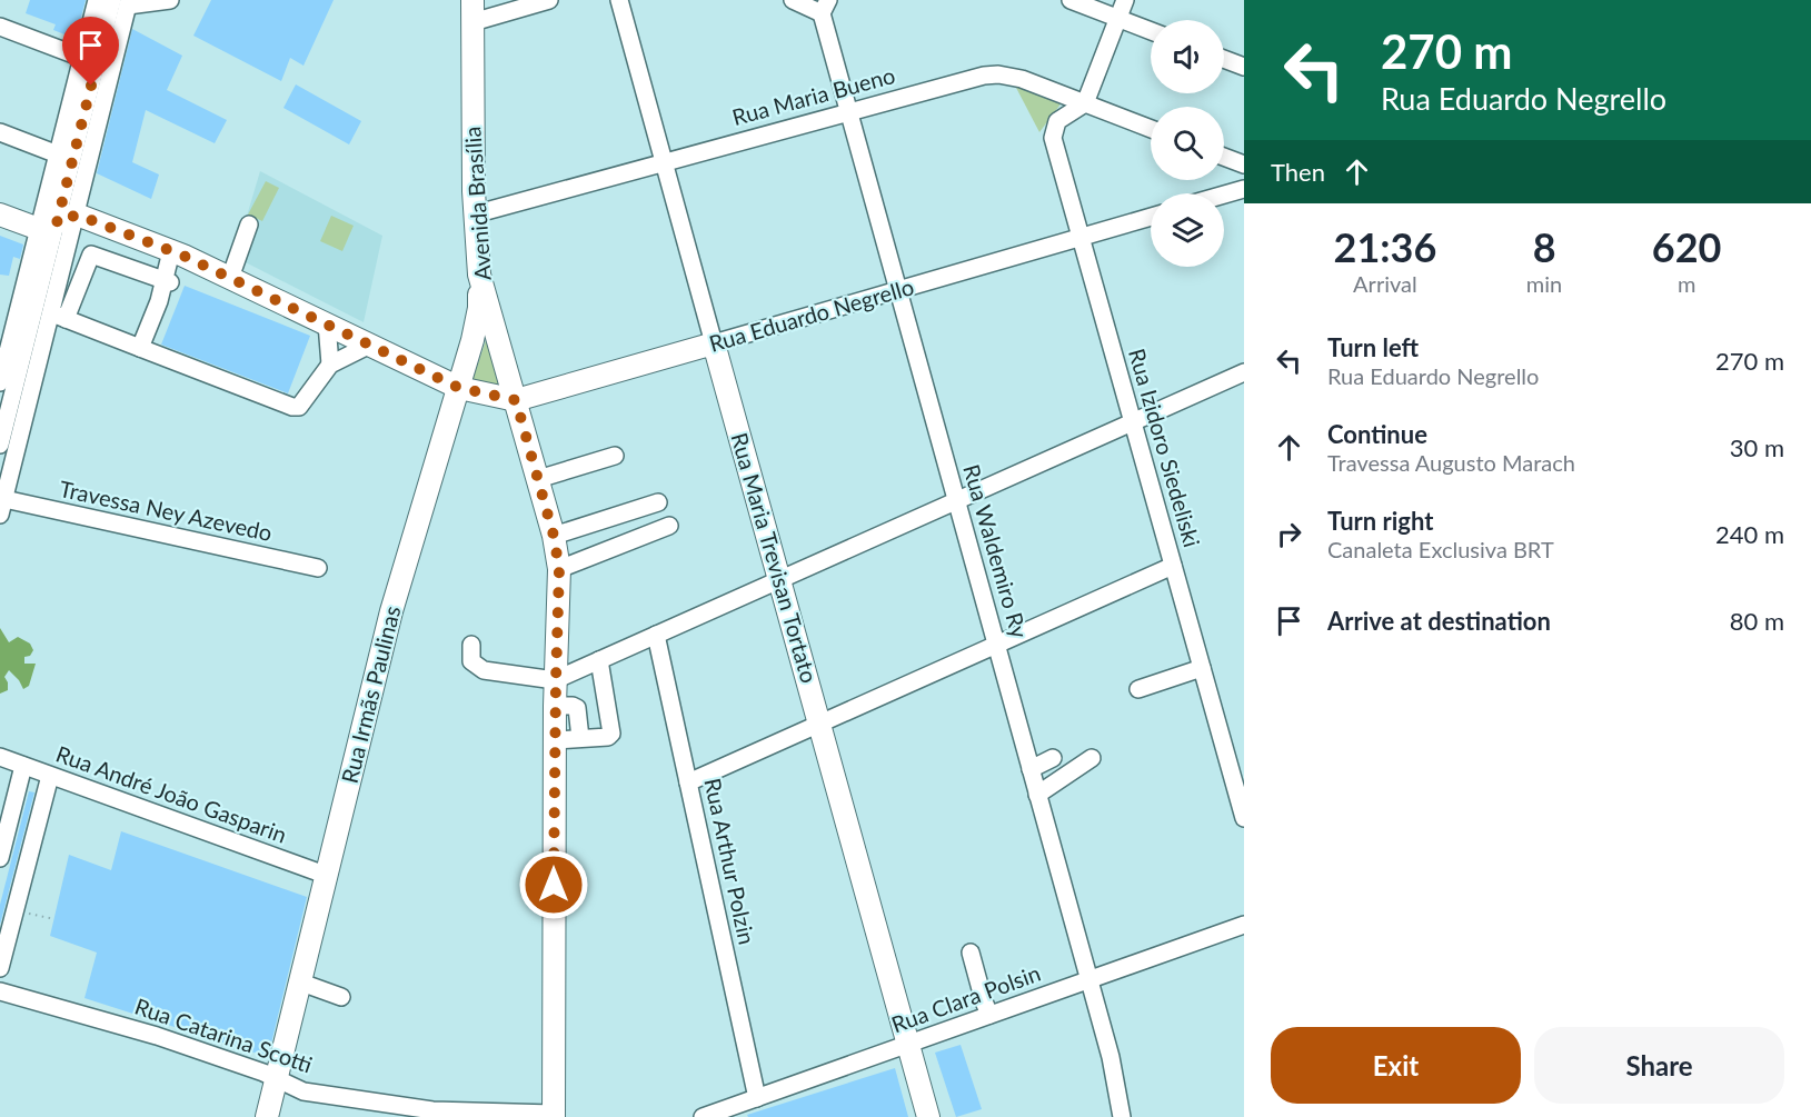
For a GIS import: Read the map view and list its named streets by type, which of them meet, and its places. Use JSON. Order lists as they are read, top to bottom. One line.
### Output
{"streets":{"main road":["Avenida Brasília","Rua Eduardo Negrello","Rua Maria Trevisan Tortato","Rua Irmãs Paulinas"],"street":["Rua Maria Bueno","Rua Izidoro Siedeliski","Travessa Ney Azevedo","Rua Waldemiro Ry","Rua André João Gasparin","Rua Arthur Polzin","Rua Clara Polsin","Rua Catarina Scotti"]},"crossings":[["Rua Maria Bueno","Avenida Brasília"],["Rua Maria Bueno","Rua Izidoro Siedeliski"],["Rua Maria Bueno","Rua Waldemiro Ry"],["Rua Maria Bueno","Rua Maria Trevisan Tortato"],["Avenida Brasília","Rua Eduardo Negrello"],["Avenida Brasília","Rua Irmãs Paulinas"],["Avenida Brasília","Rua Catarina Scotti"],["Rua Eduardo Negrello","Rua Izidoro Siedeliski"],["Rua Eduardo Negrello","Rua Waldemiro Ry"],["Rua Eduardo Negrello","Rua Maria Trevisan Tortato"],["Rua Eduardo Negrello","Rua Irmãs Paulinas"],["Rua Waldemiro Ry","Rua Clara Polsin"],["Rua Maria Trevisan Tortato","Rua Clara Polsin"],["Rua Irmãs Paulinas","Rua André João Gasparin"],["Rua Irmãs Paulinas","Rua Catarina Scotti"],["Rua Arthur Polzin","Rua Clara Polsin"]],"page":{"turn":["270 m","Rua Eduardo Negrello"],"then":"Then","eta":["21:36","Arrival","8","min","620","m"],"list":[{"name":"Turn left","note":"Rua Eduardo Negrello","value":"270 m"},{"name":"Continue","note":"Travessa Augusto Marach","value":"30 m"},{"name":"Turn right","note":"Canaleta Exclusiva BRT","value":"240 m"},{"name":"Arrive at destination","value":"80 m"}],"buttons":["Exit","Share"]}}
